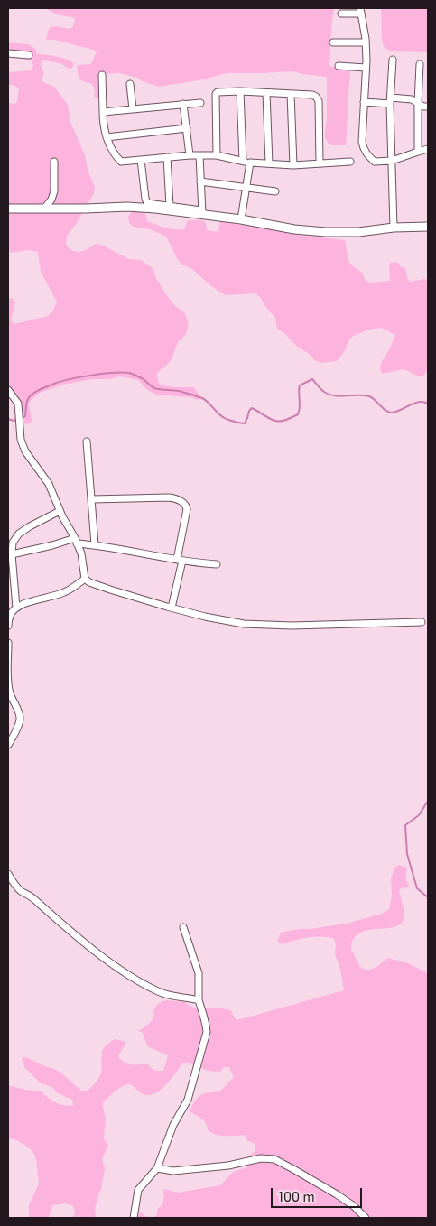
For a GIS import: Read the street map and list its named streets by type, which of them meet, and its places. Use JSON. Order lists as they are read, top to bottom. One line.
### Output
{"scale_bar":"100 m"}
